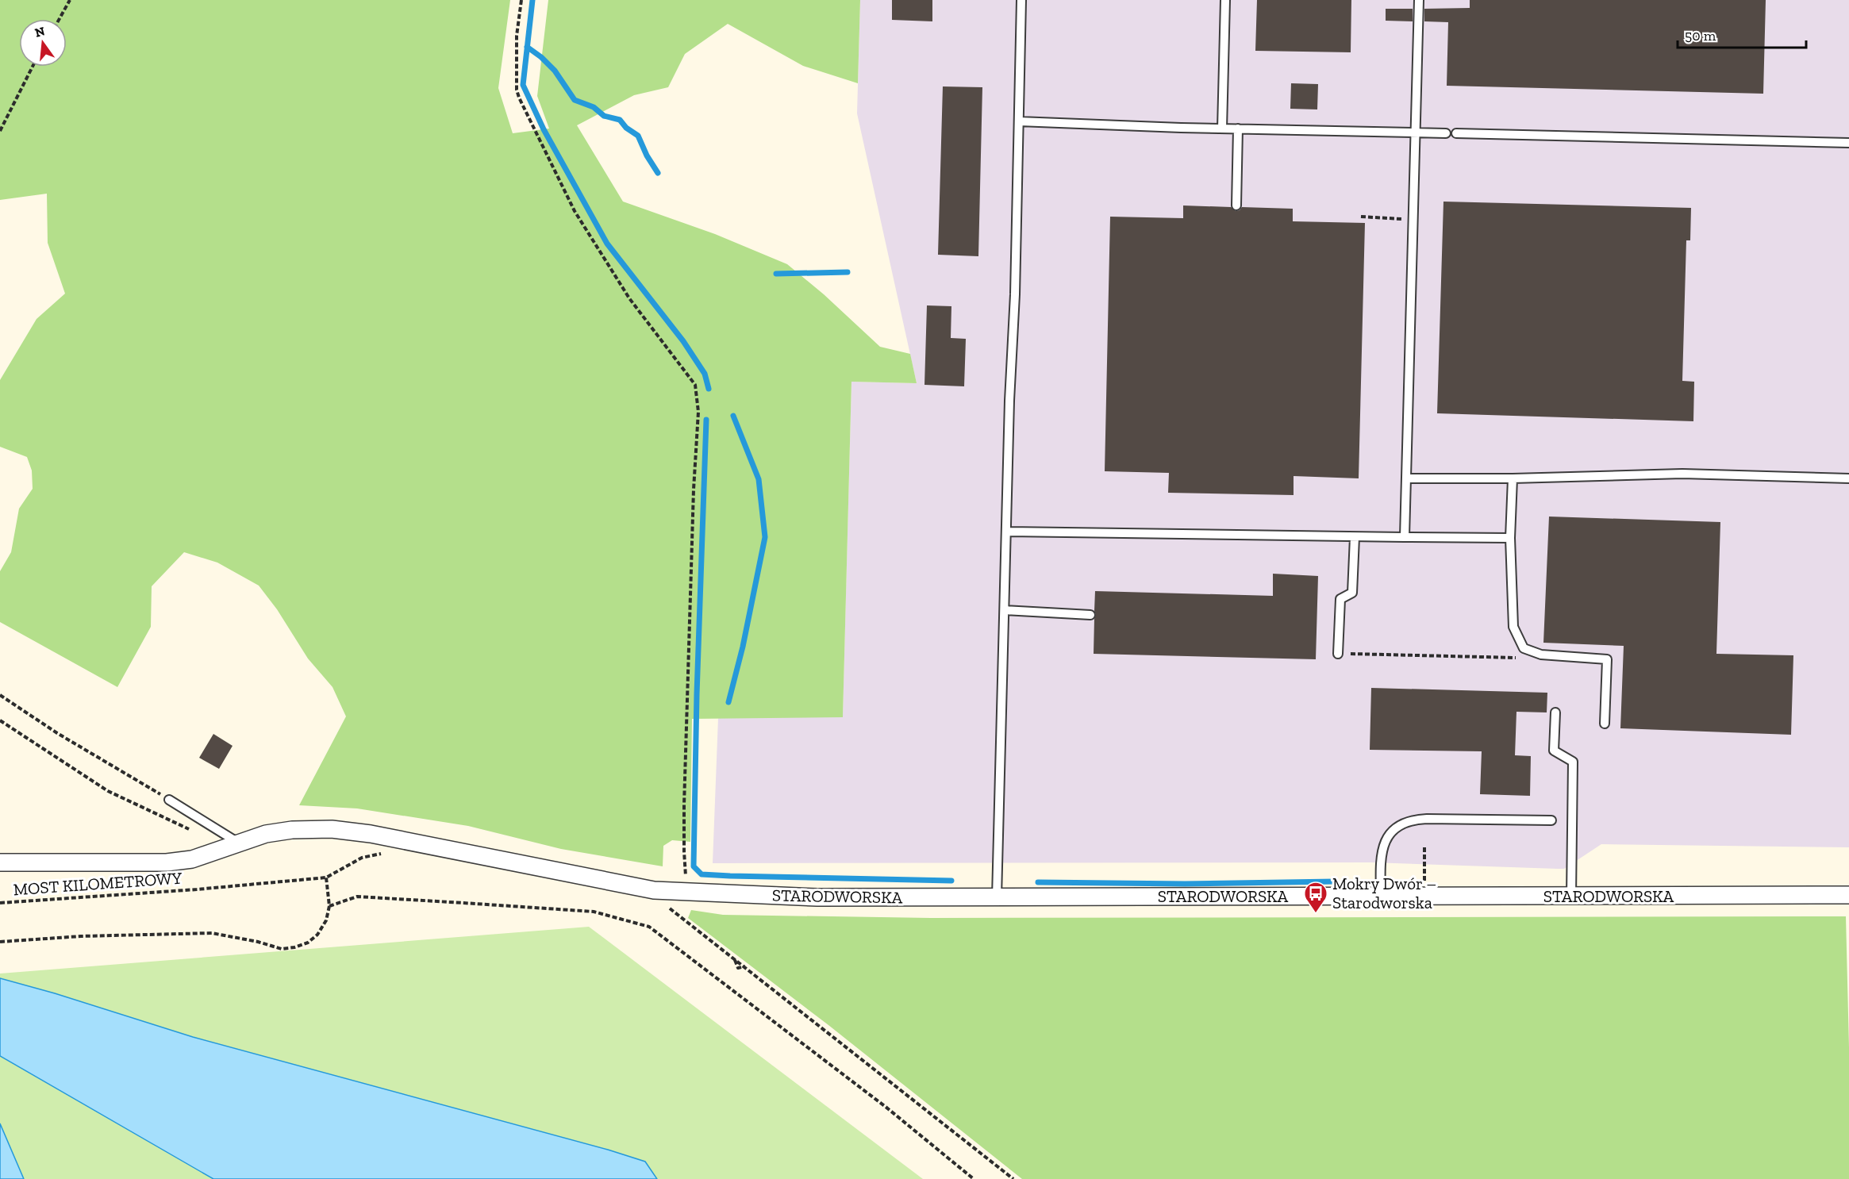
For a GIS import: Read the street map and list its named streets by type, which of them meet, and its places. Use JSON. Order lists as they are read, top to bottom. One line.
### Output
{"streets":{"street":["STARODWORSKA"],"path":["MOST KILOMETROWY"]},"places":{"bus stop":["Mokry Dwór – Starodworska"]},"scale_bar":"50 m","north":"top"}
